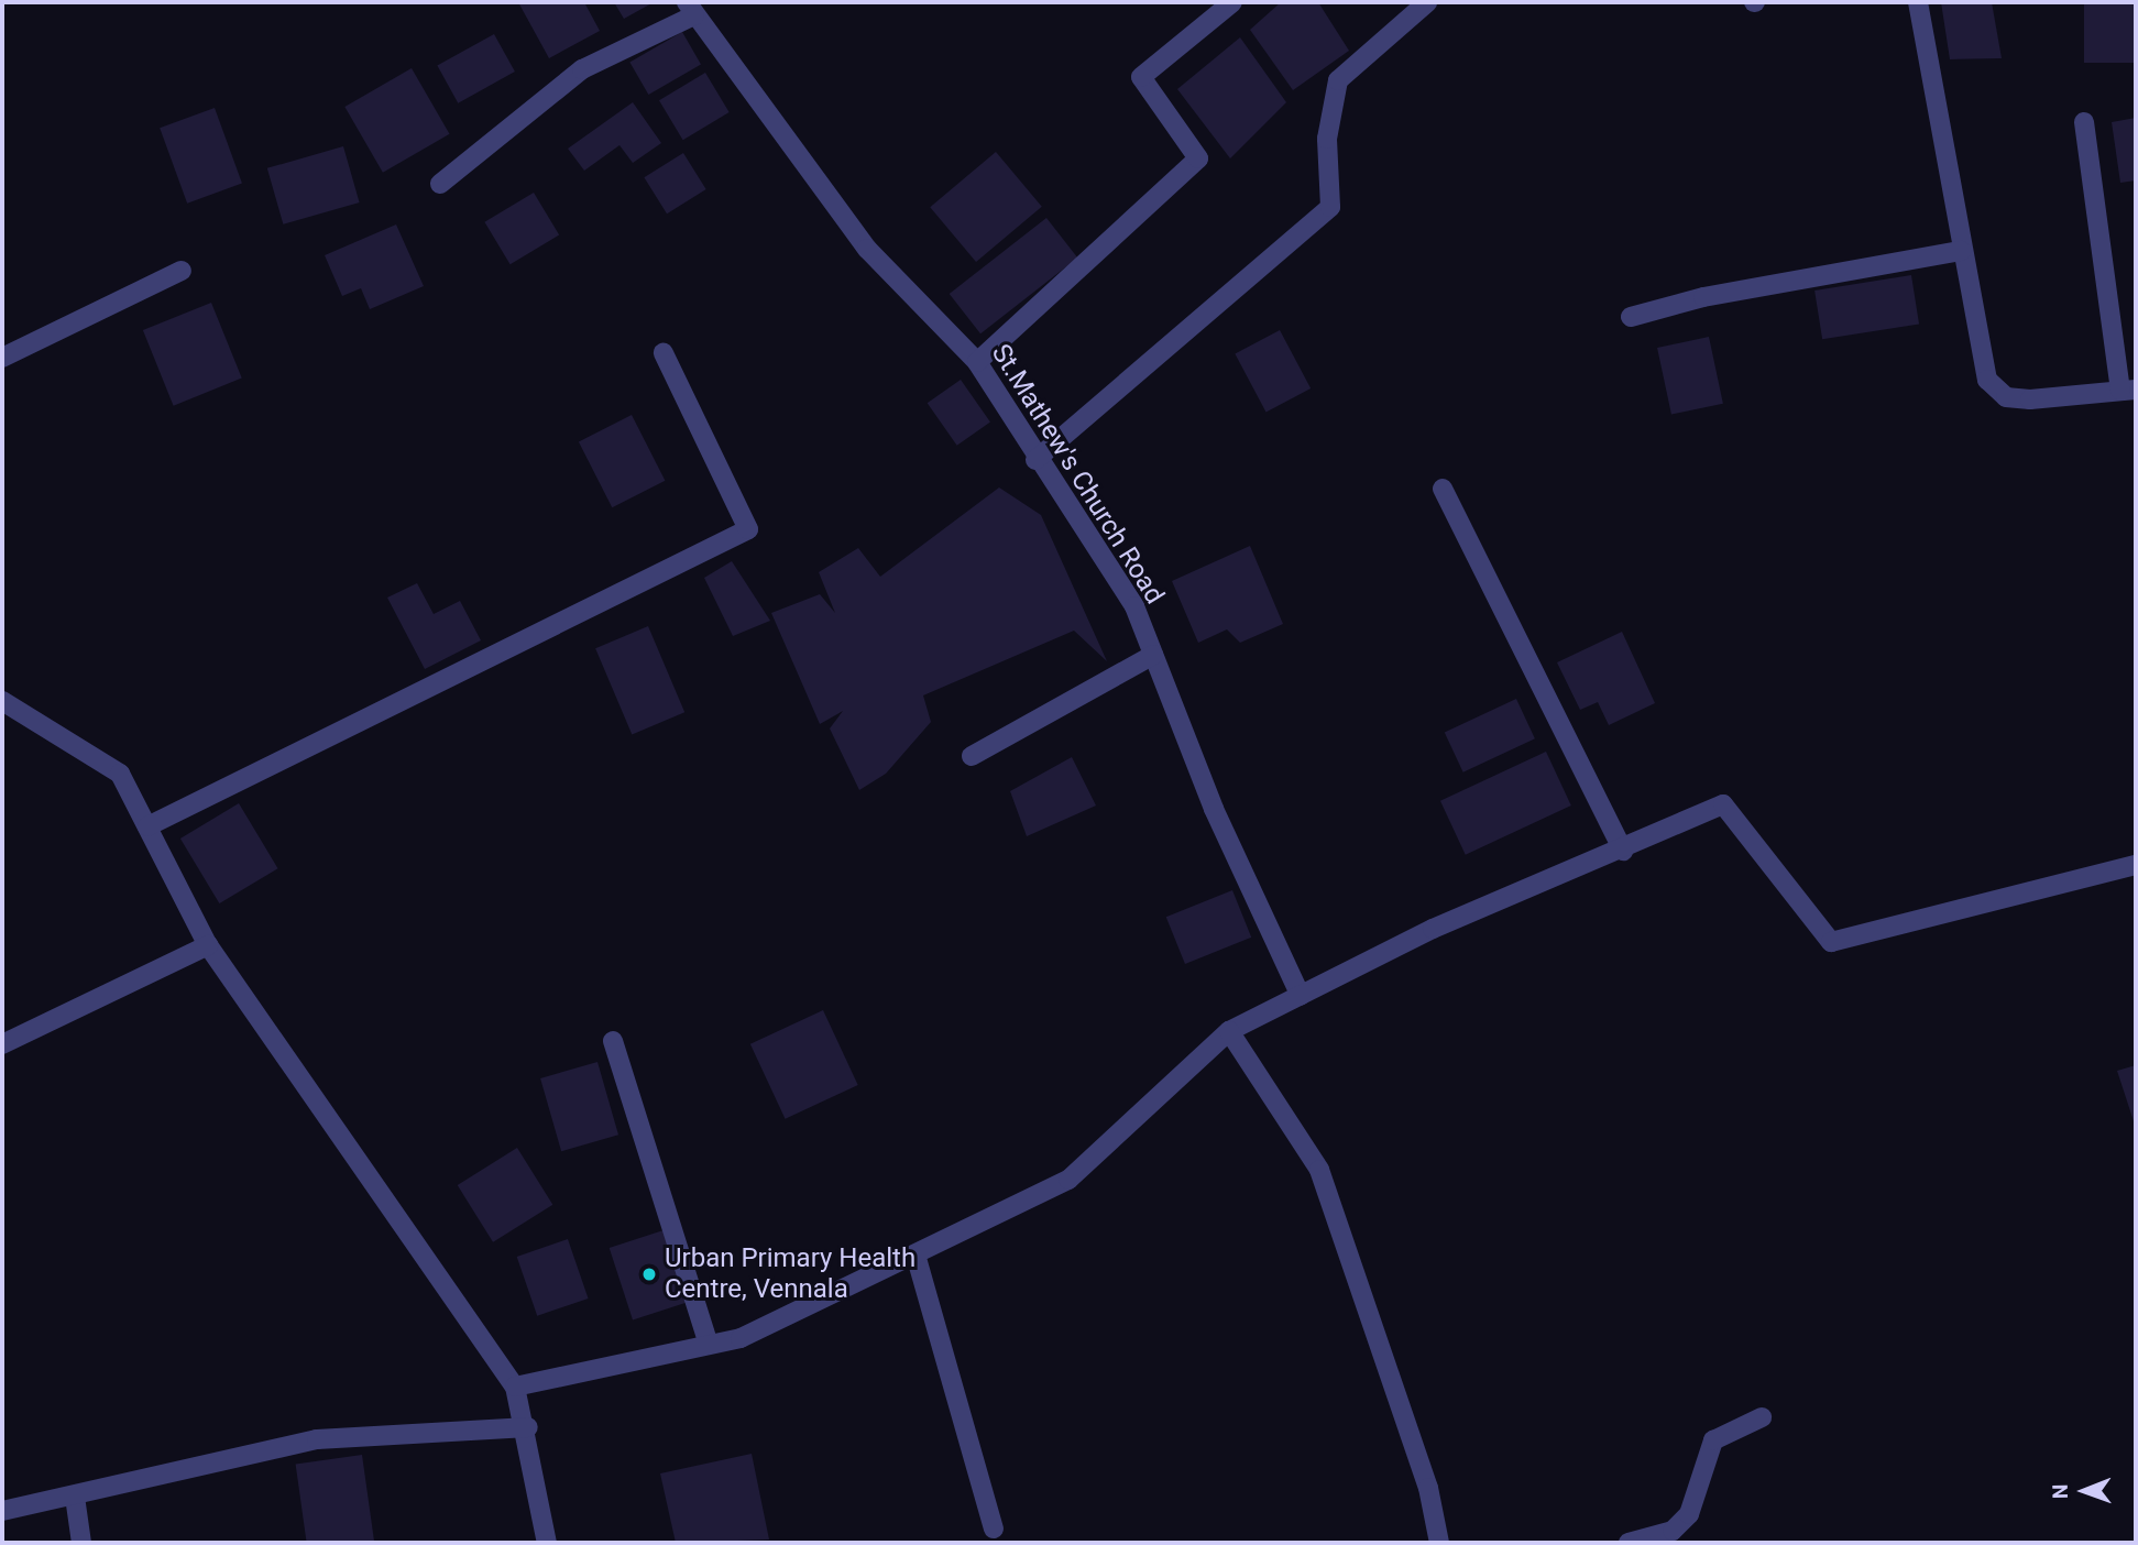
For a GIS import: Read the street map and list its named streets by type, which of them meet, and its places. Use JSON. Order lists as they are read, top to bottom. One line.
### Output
{"streets":{"street":["St.Mathew's Church Road"]},"places":["Urban Primary Health Centre, Vennala"],"north":"left"}
